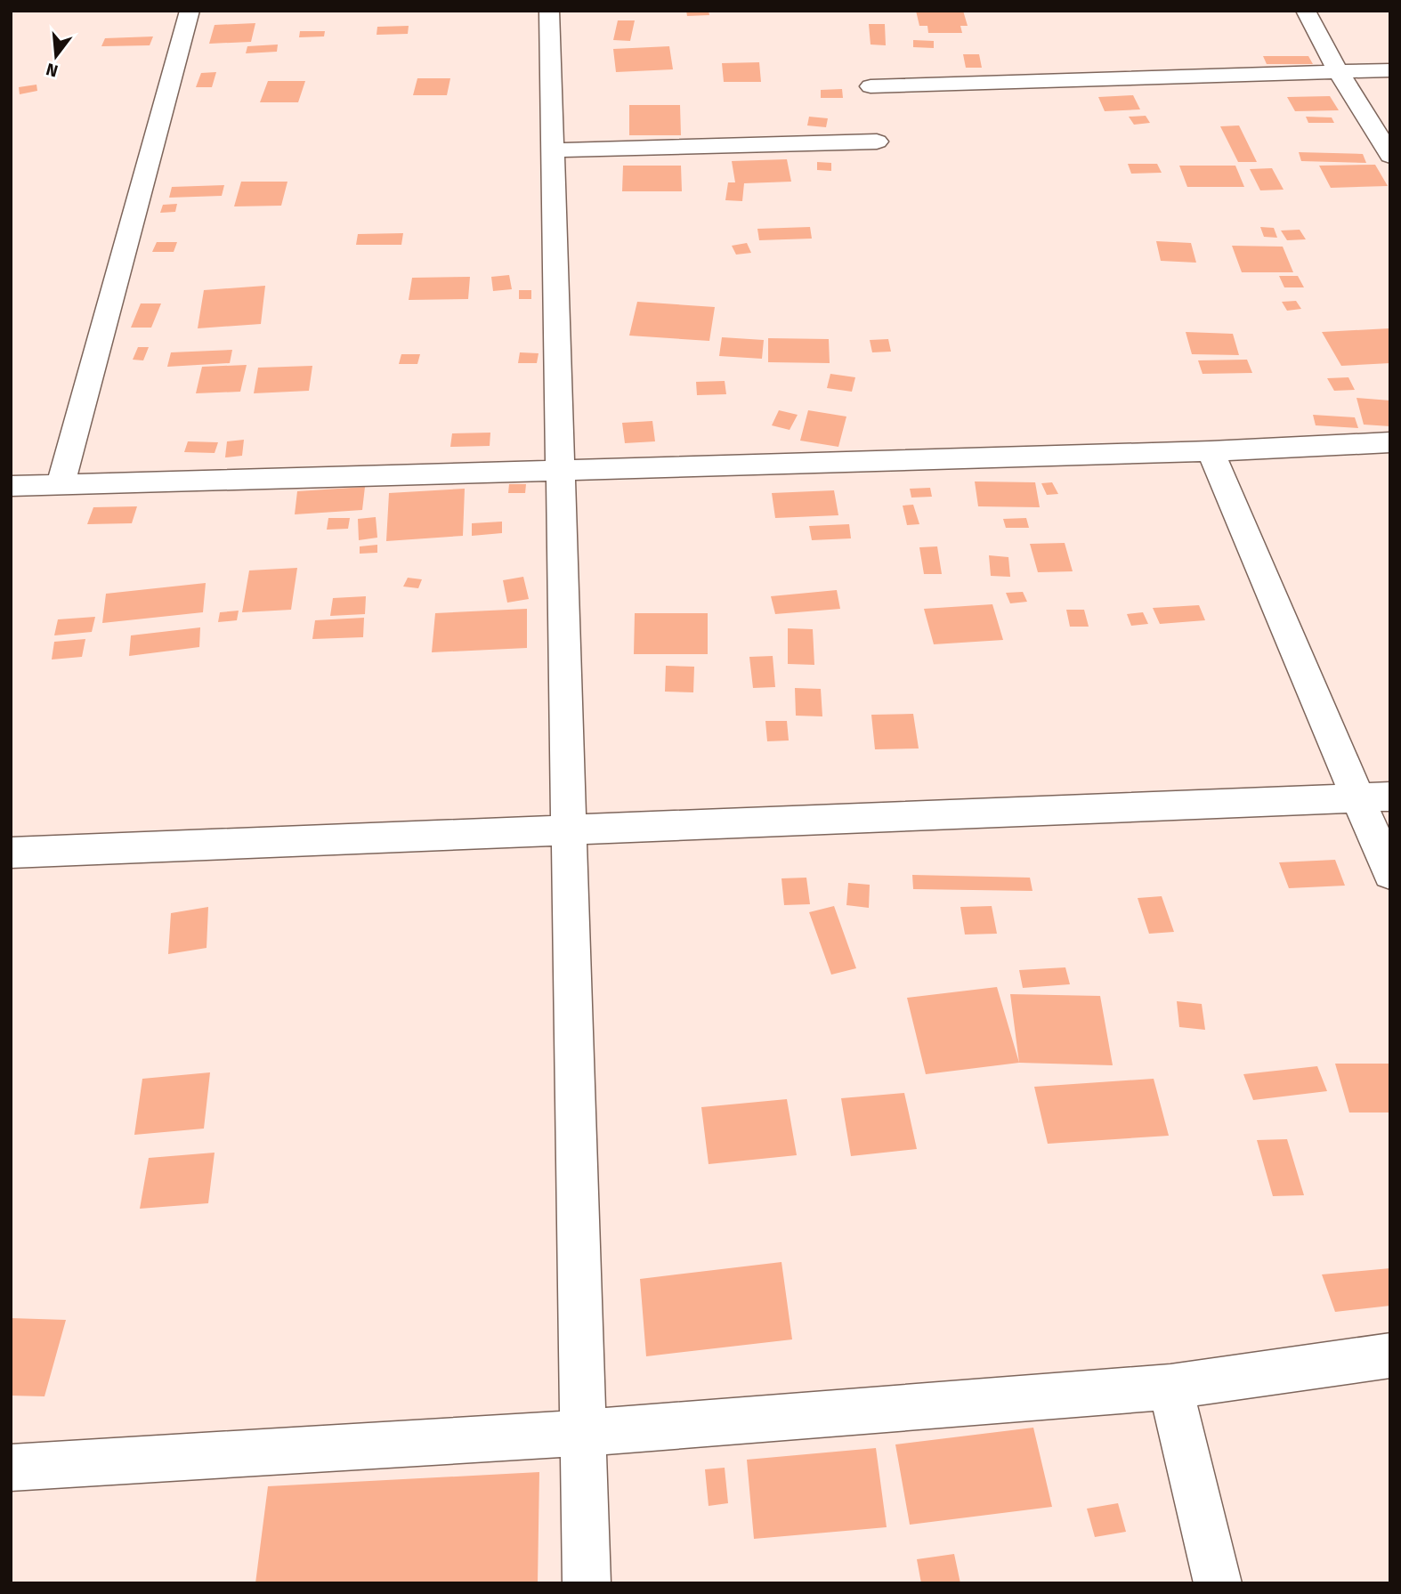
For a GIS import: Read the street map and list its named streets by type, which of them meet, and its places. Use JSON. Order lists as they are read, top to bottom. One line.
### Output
{"north":"bottom"}
